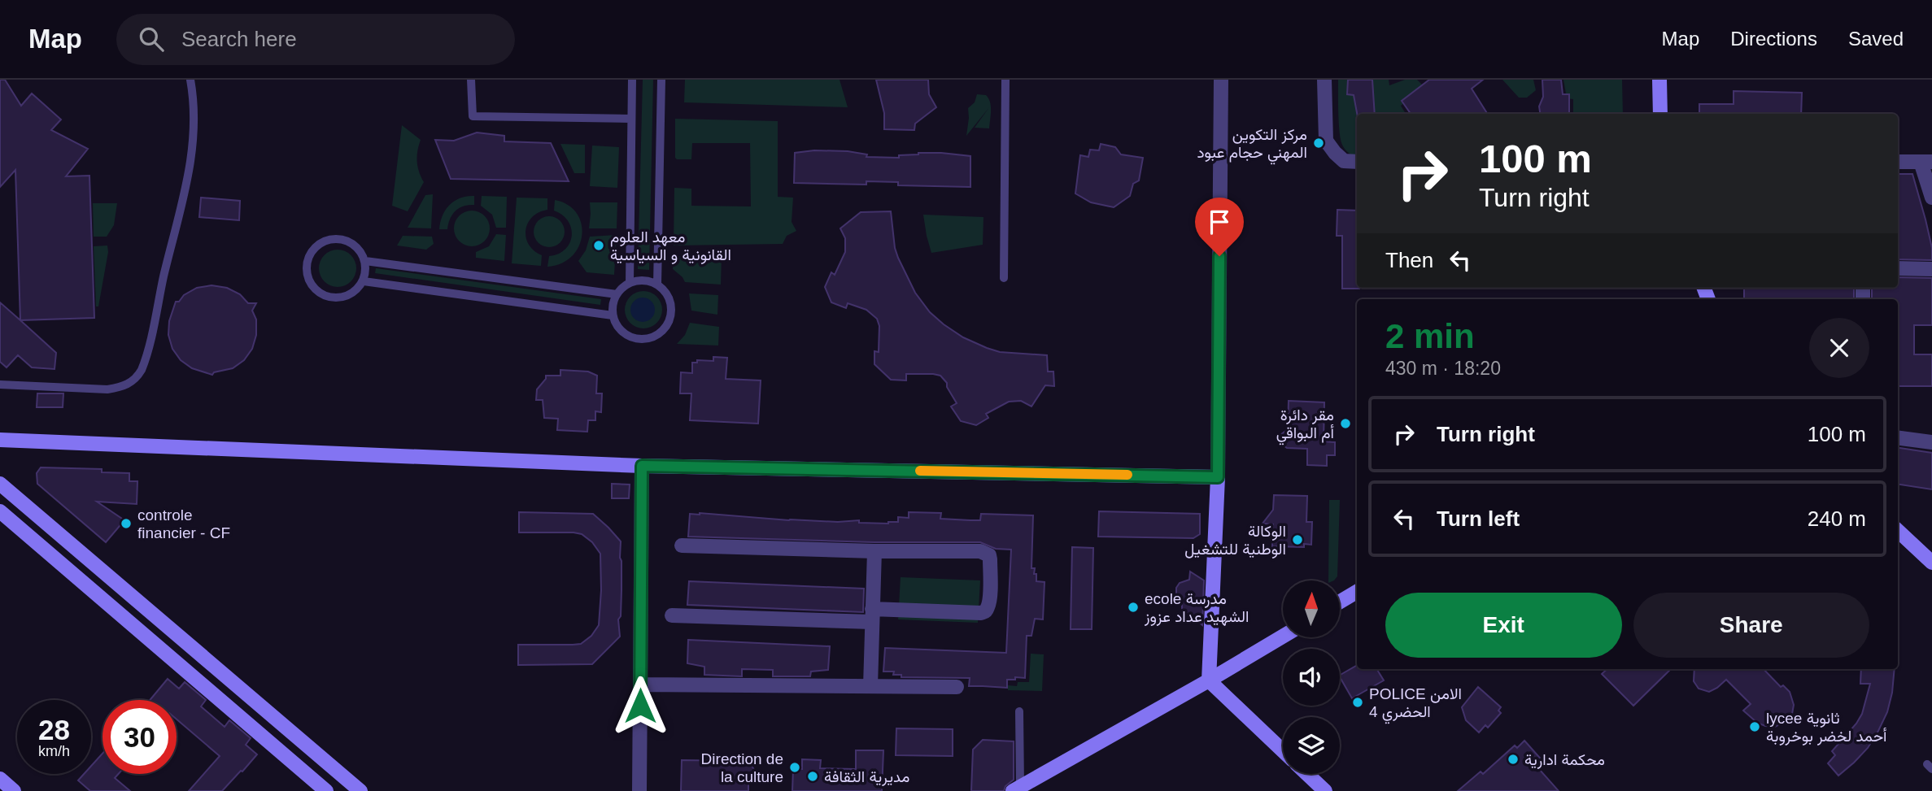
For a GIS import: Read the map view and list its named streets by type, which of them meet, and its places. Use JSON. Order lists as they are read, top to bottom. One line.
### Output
{"places":["مركز التكوين المهني حجام عبود","معهد العلوم القانونية و السياسية","مقر دائرة أم البواقي","controle financier - CF","الوكالة الوطنية للتشغيل","ecole مدرسة الشهيد عداد عزوز","POLICE الامن الحضري 4","lycee ثانوية أحمد لخضر بوخروبة","محكمة ادارية","Direction de la culture","مديرية الثقافة"],"north":"top","page":{"header":"Map","search":"Search here","nav":["Map","Directions","Saved"],"turn":["100 m","Turn right"],"then":"Then","heading":["2 min","430 m · 18:20"],"list":[{"name":"Turn right","value":"100 m"},{"name":"Turn left","value":"240 m"}],"buttons":["Exit","Share"],"speed":"28 km/h","limit":"30"}}
